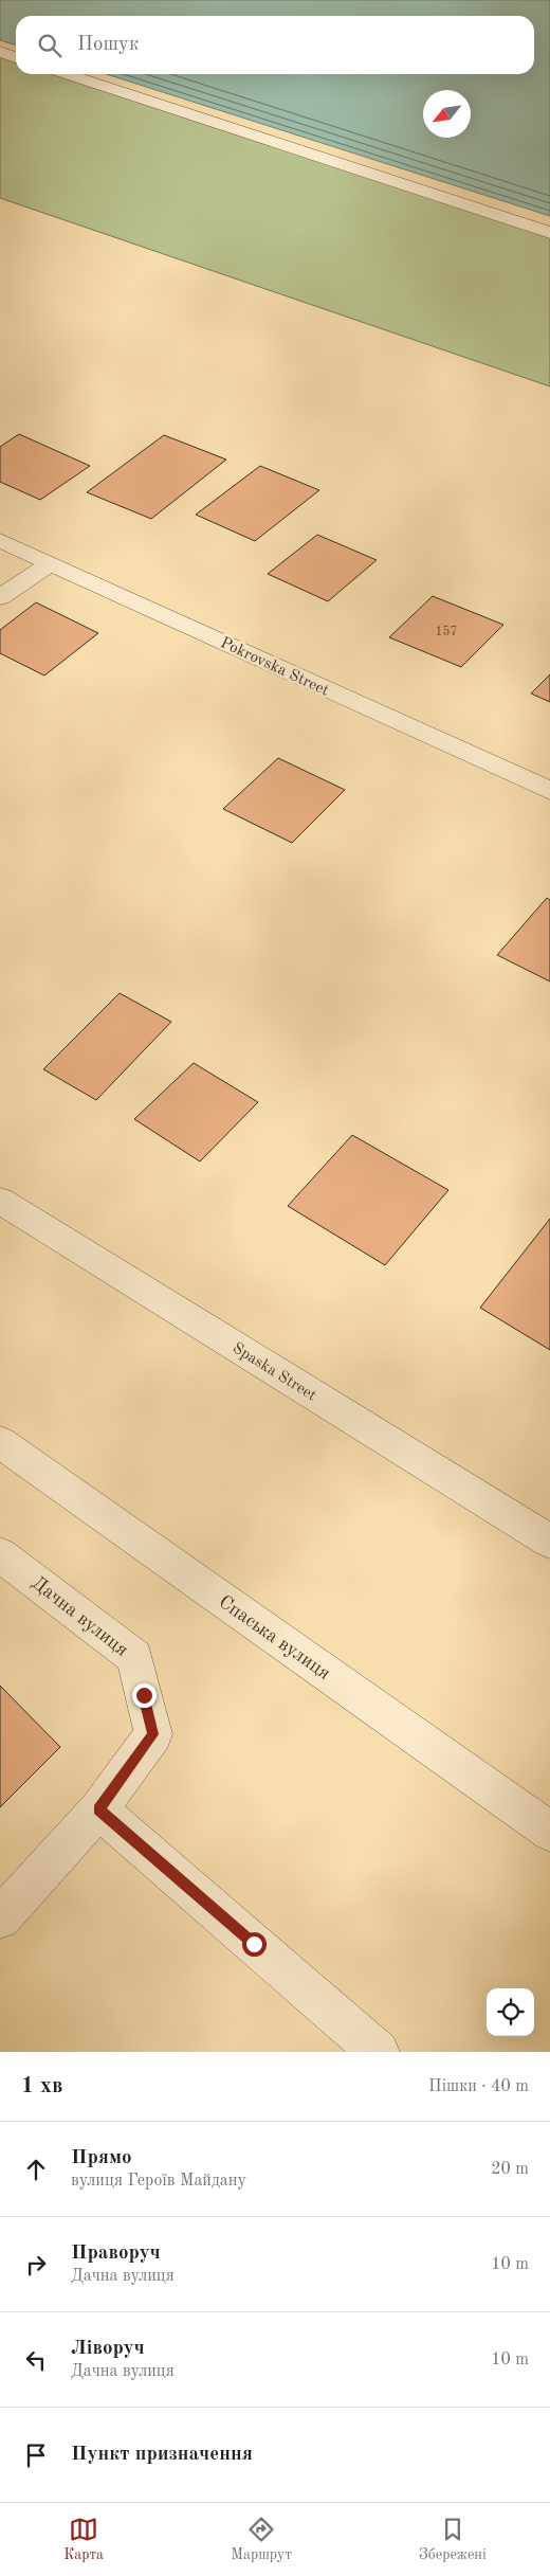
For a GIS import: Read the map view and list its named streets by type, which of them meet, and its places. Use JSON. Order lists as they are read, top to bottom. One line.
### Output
{"streets":{"street":["Pokrovska Street","Spaska Street","Дачна вулиця","Спаська вулиця"]},"house_numbers":["157"],"north":"bottom left","page":{"search":"Пошук","heading":["1 хв","Пішки · 40 m"],"list":[["Прямо","вулиця Героїв Майдану","20 m"],["Праворуч","Дачна вулиця","10 m"],["Ліворуч","Дачна вулиця","10 m"],"Пункт призначення"],"nav":["Карта","Маршрут","Збережені"]}}
